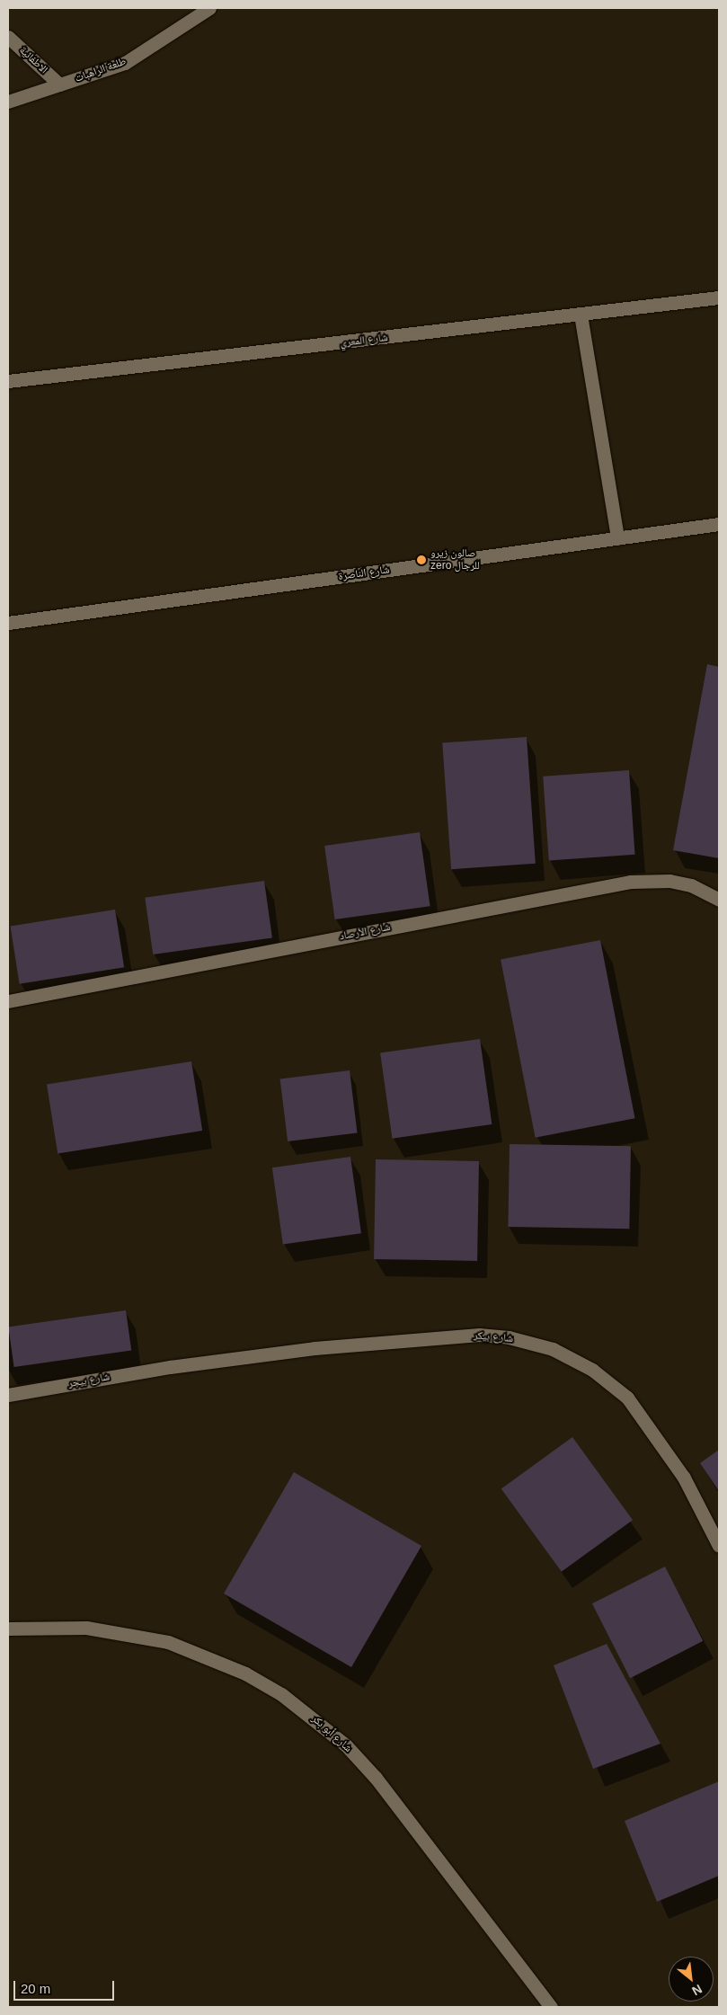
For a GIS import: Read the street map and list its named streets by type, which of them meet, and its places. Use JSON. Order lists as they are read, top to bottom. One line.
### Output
{"streets":{"street":["الاطفائية","طلعة الراهبات","شارع المعري","شارع الناصرة","شارع الأرصاد","شارع بيكر","شارع بيجر","شارع أبو بكر"]},"crossings":[["الاطفائية","طلعة الراهبات"],["شارع بيكر","شارع بيجر"]],"places":["صالون زيرو zero للرجال"],"scale_bar":"20 m","north":"bottom right"}
